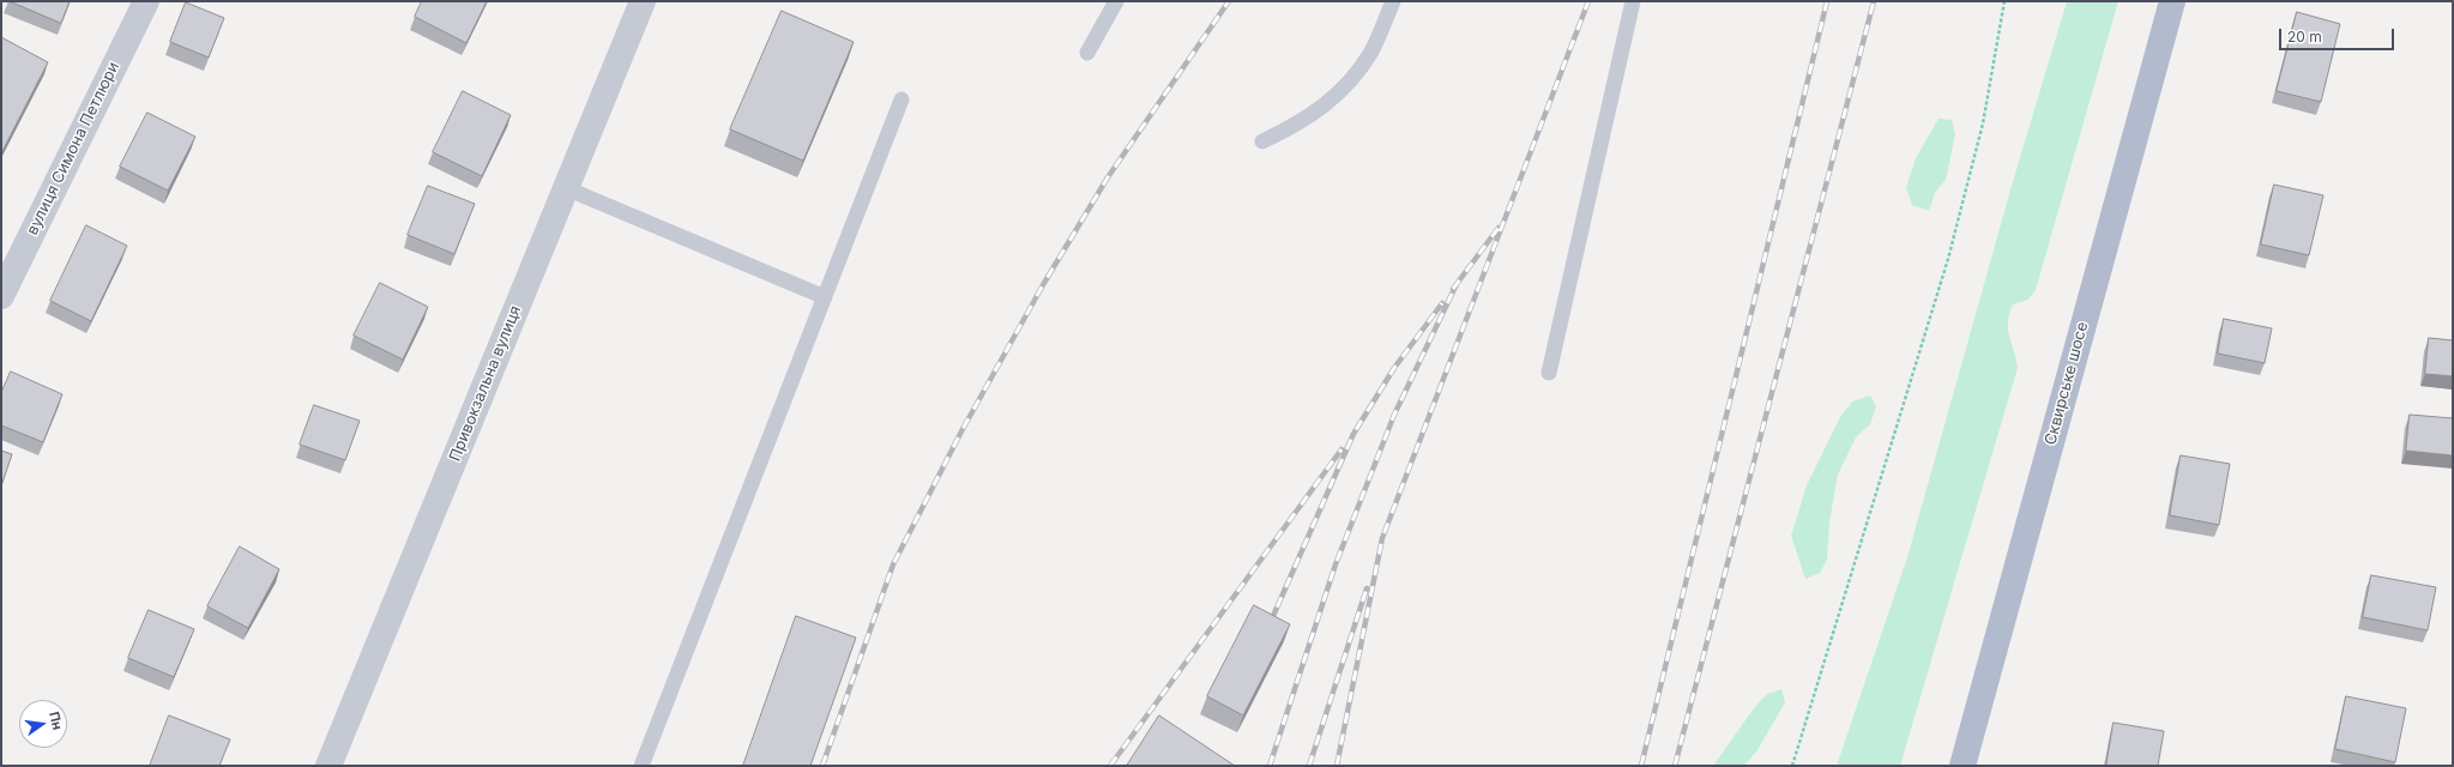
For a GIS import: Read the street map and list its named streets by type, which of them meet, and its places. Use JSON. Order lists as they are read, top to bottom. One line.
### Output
{"streets":{"main road":["Сквирське шосе"],"street":["вулиця Симона Петлюри","Привокзальна вулиця"]},"scale_bar":"20 m","north":"right"}
